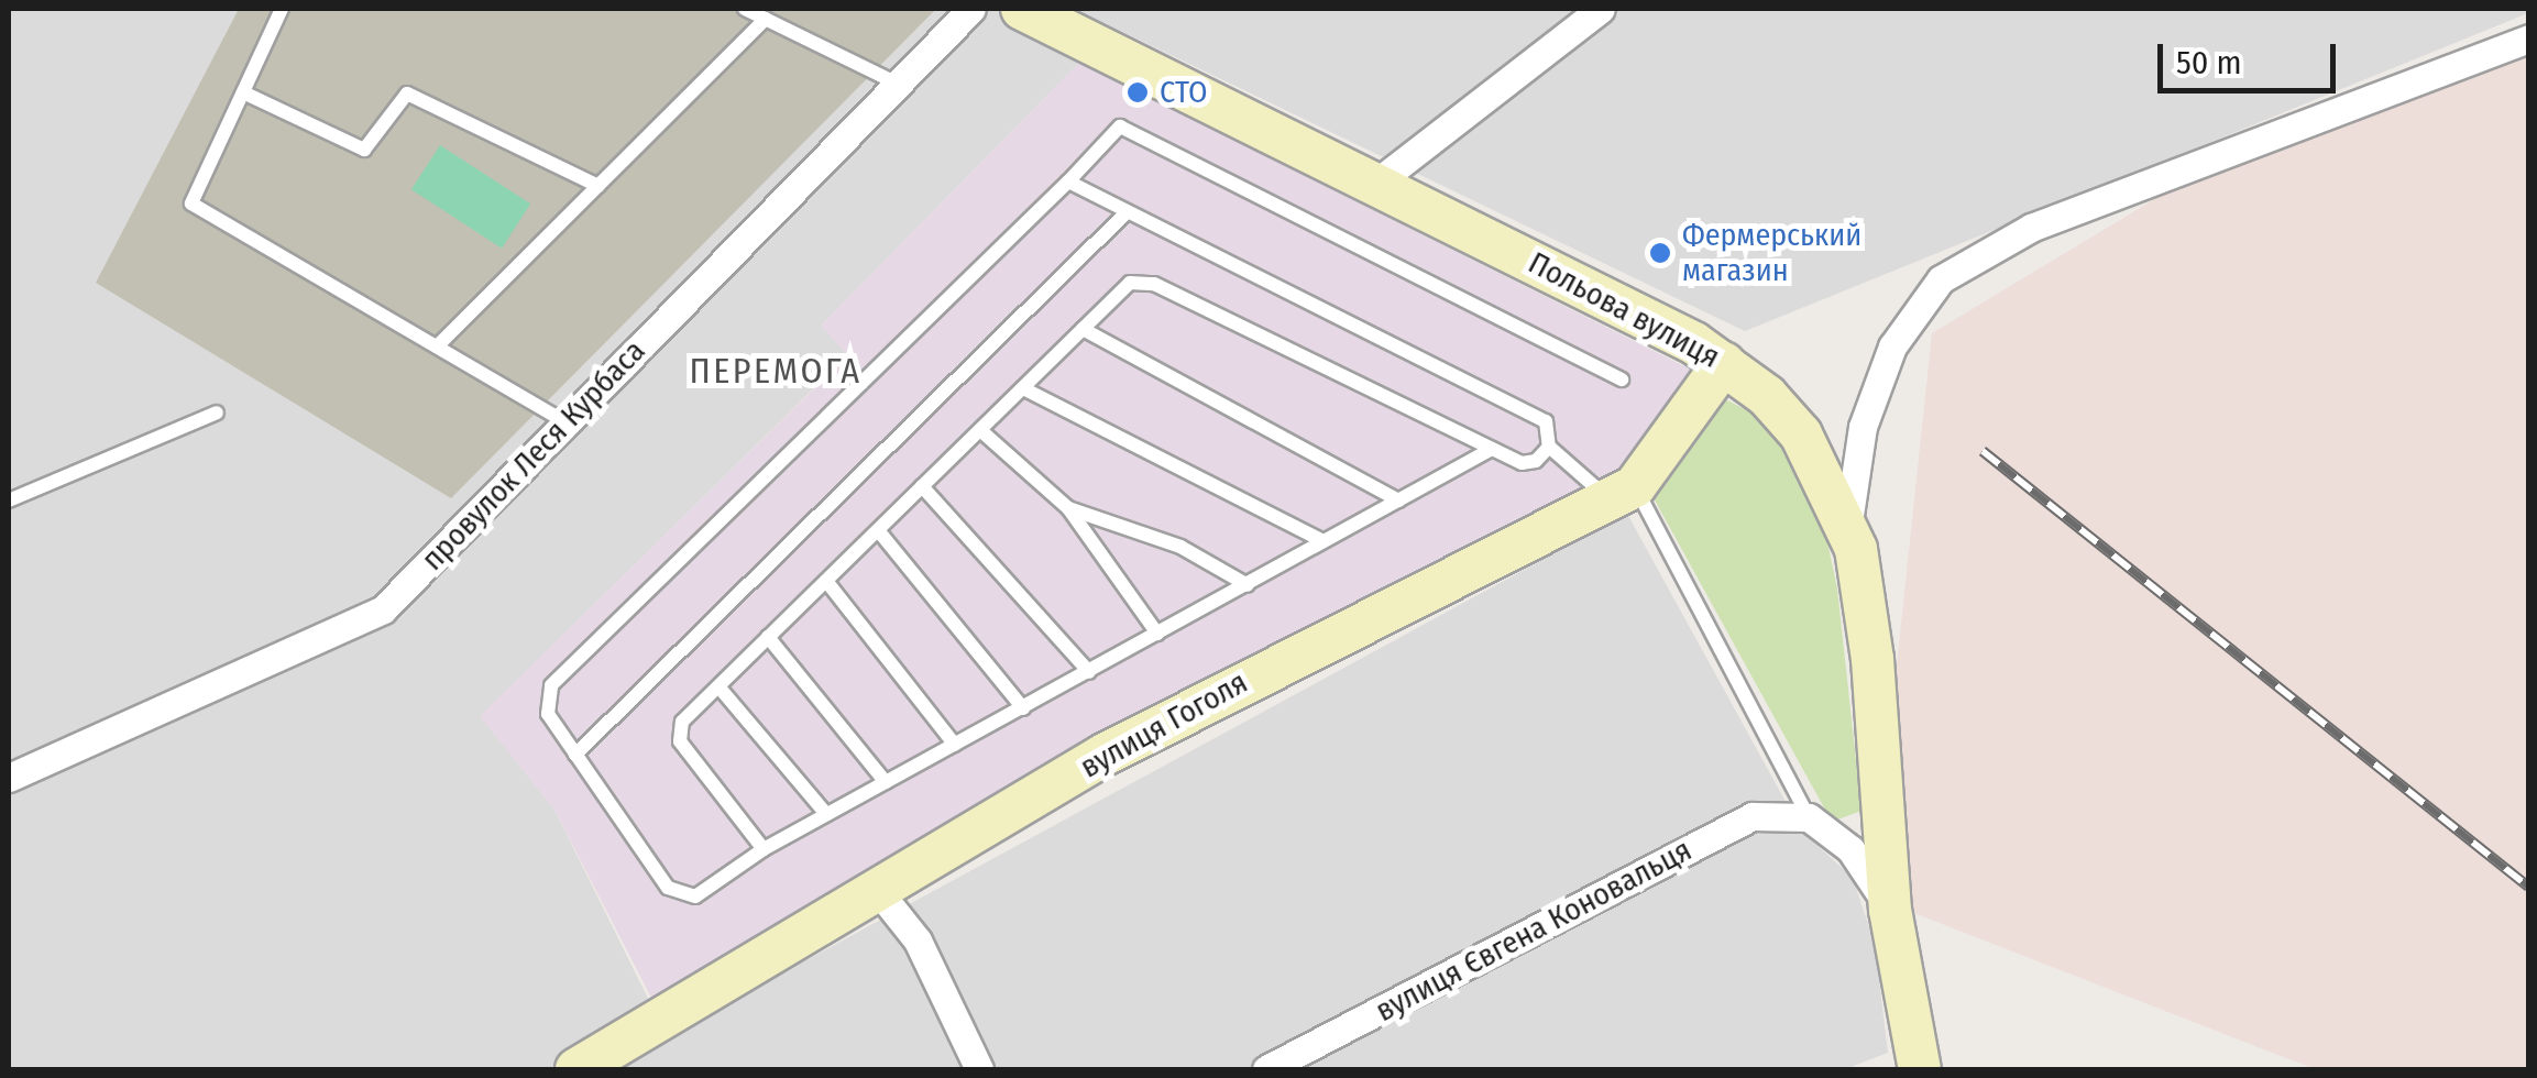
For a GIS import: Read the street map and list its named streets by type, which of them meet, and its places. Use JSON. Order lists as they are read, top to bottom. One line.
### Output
{"streets":{"street":["Польова вулиця","провулок Леся Курбаса","вулиця Гоголя","вулиця Євгена Коновальця"]},"crossings":[["Польова вулиця","вулиця Гоголя"]],"districts":["ПЕРЕМОГА"],"places":["СТО","Фермерський магазин"],"scale_bar":"50 m"}
